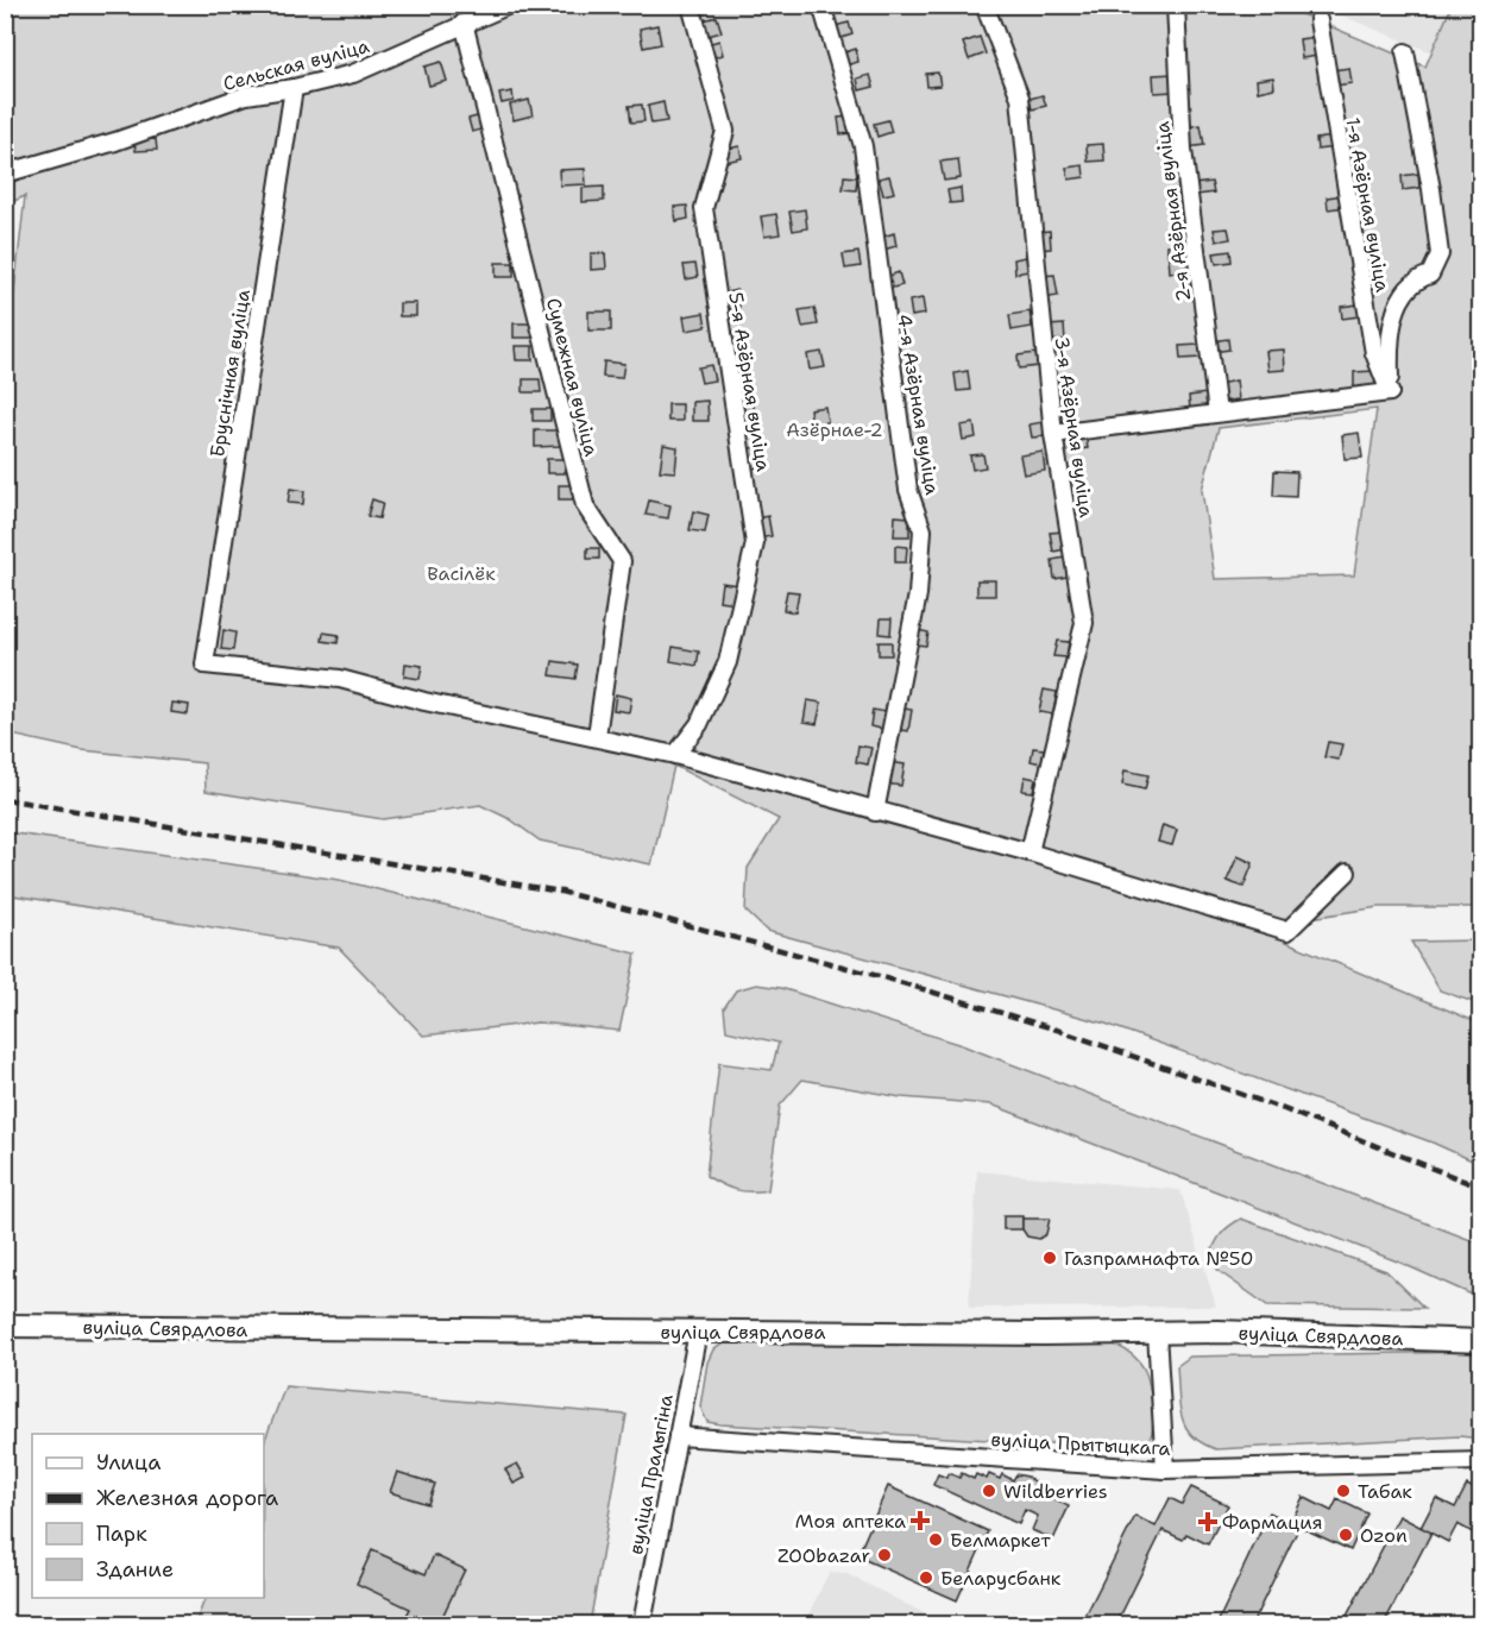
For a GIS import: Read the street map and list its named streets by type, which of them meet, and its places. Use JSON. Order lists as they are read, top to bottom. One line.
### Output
{"streets":{"main road":["вуліца Свярдлова"],"street":["Сельская вуліца","1-я Азёрная вуліца","2-я Азёрная вуліца","Бруснічная вуліца","Сумежная вуліца","5-я Азёрная вуліца","4-я Азёрная вуліца","3-я Азёрная вуліца","вуліца Прытыцкага","вуліца Пралыгіна"]},"crossings":[["Сельская вуліца","Бруснічная вуліца"],["Сельская вуліца","Сумежная вуліца"],["Бруснічная вуліца","Сумежная вуліца"],["вуліца Свярдлова","вуліца Пралыгіна"],["вуліца Прытыцкага","вуліца Пралыгіна"]],"parks":["Азёрнае-2","Васілёк"],"places":{"other":["Газпрамнафта №50","Wildberries","Табак","Ozon","Белмаркет","ZOObazar","Беларусбанк"],"health":["Моя аптека","Фармация"]},"legend":["Улица","Железная дорога","Парк","Здание"]}
